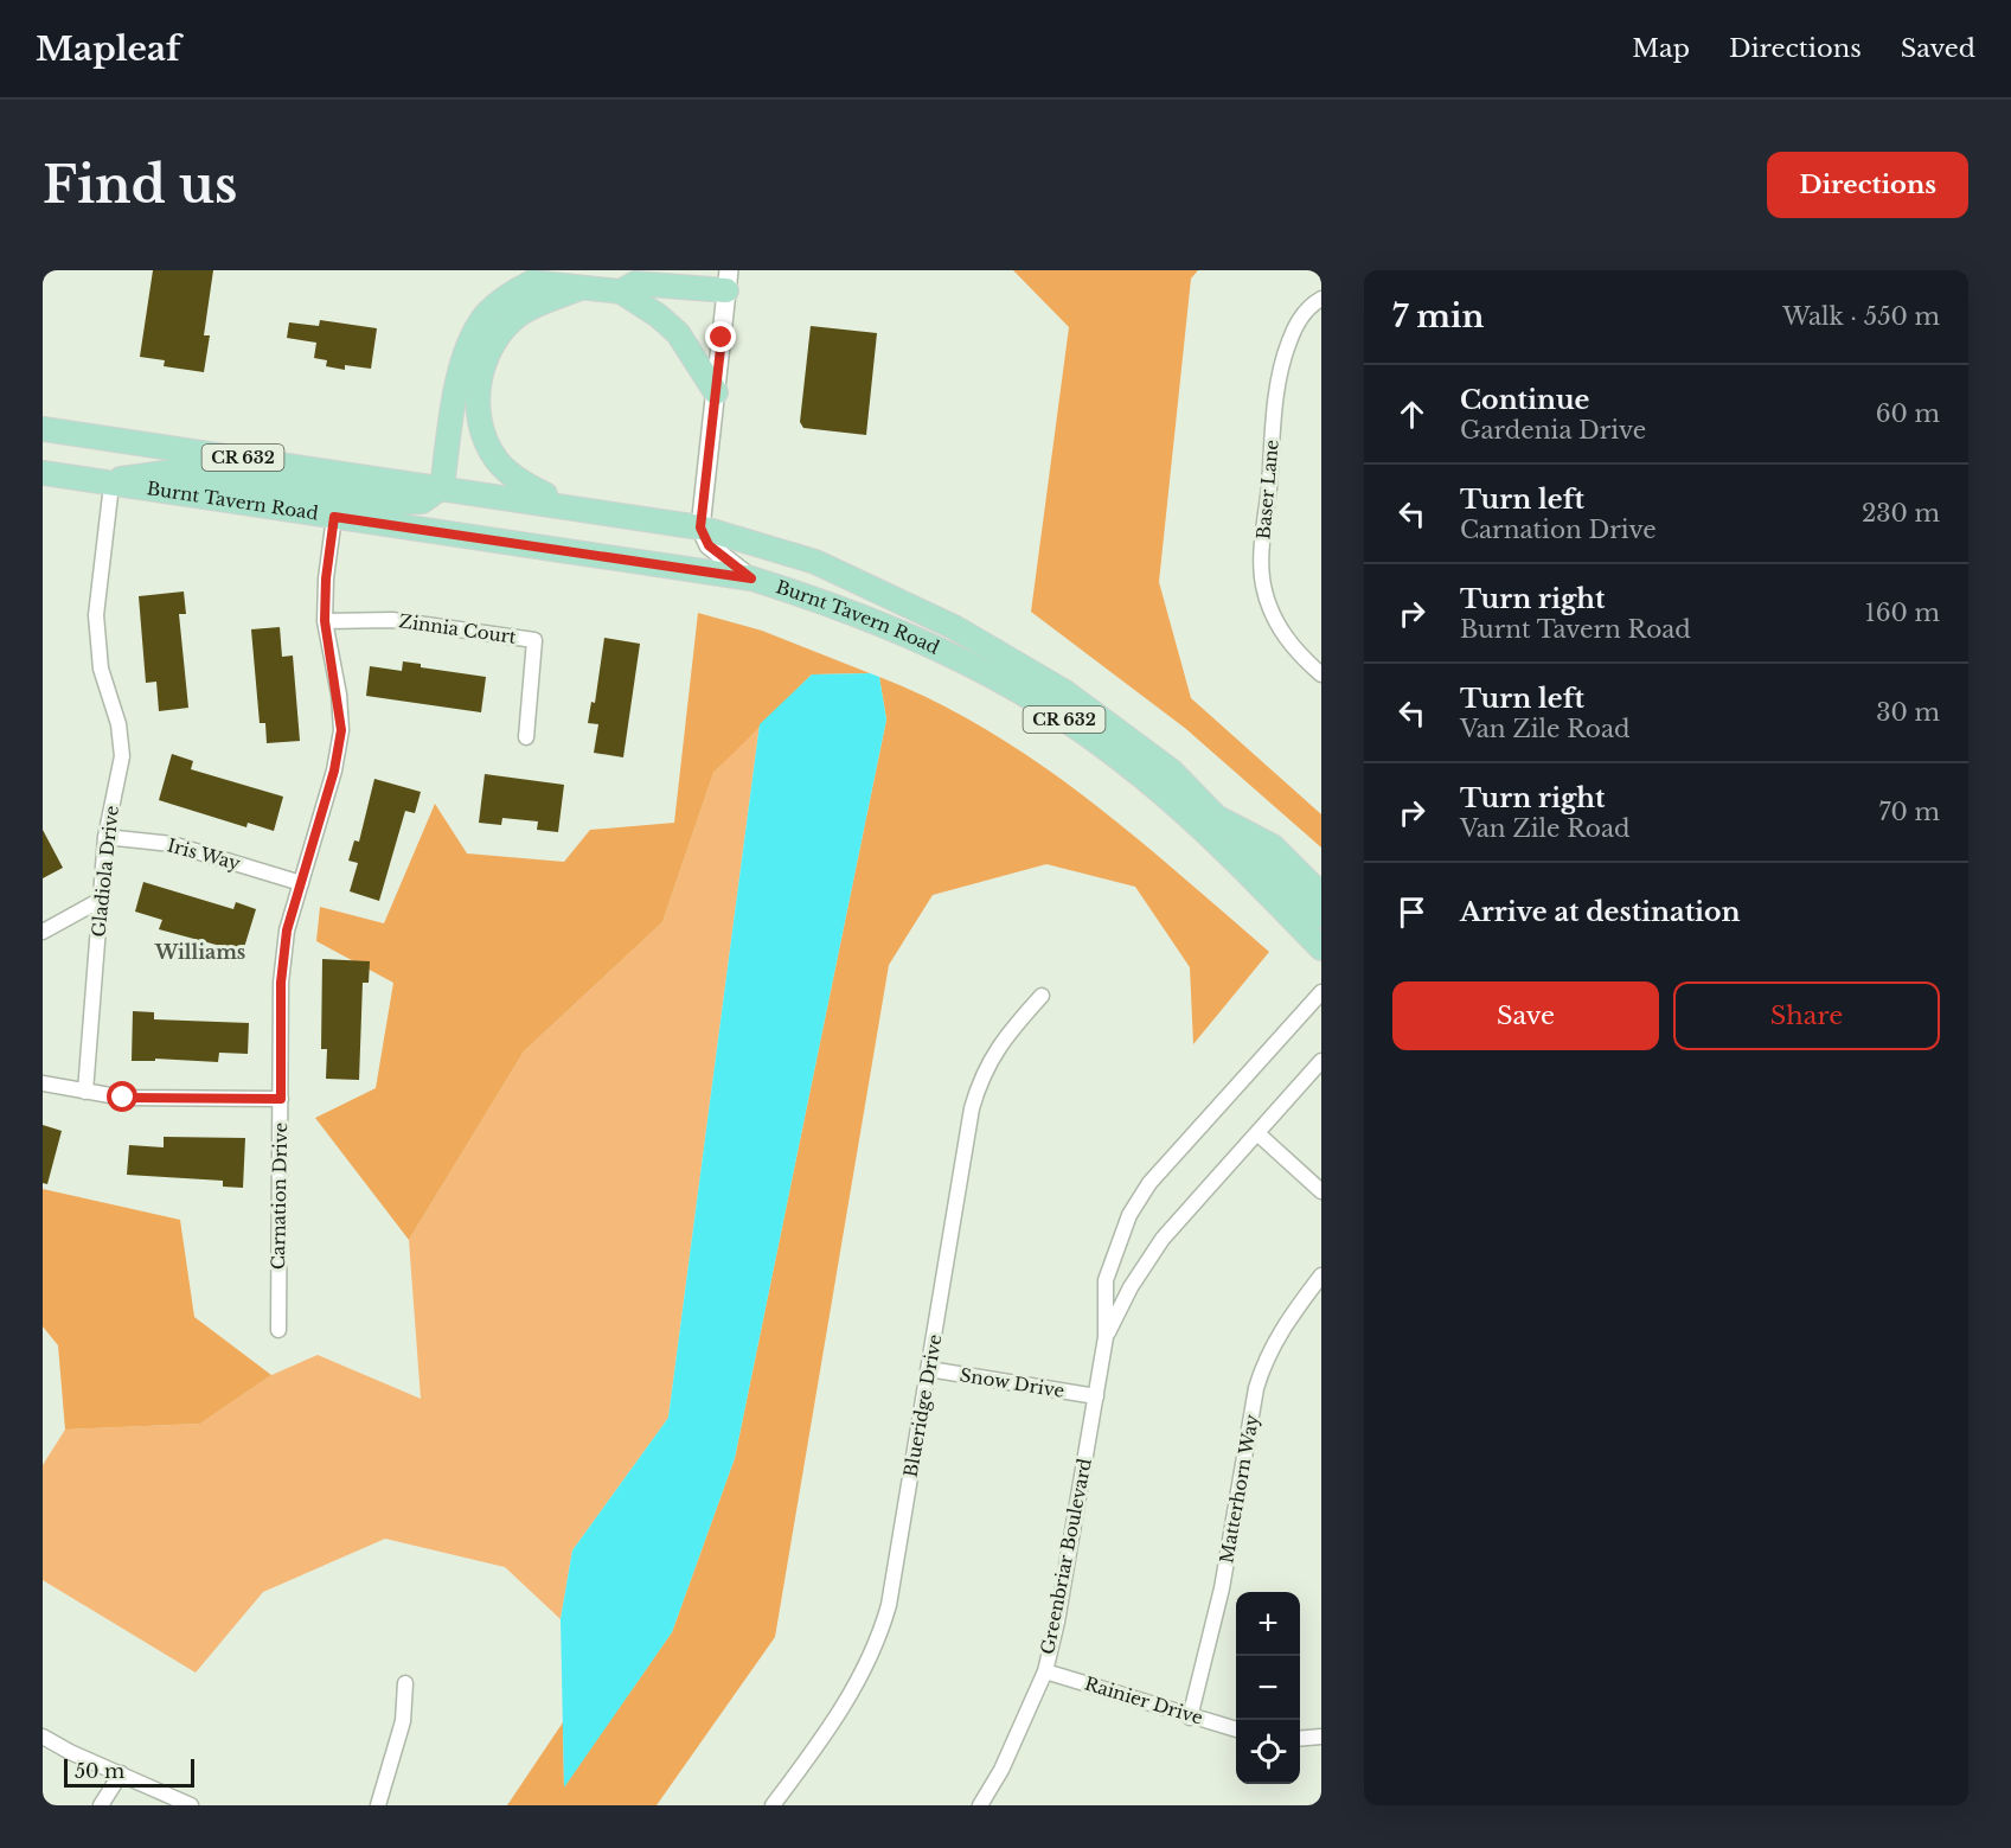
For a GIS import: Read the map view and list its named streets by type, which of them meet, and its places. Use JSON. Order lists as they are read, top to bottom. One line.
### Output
{"streets":{"main road":["CR 632","Burnt Tavern Road"],"street":["Baser Lane","Zinnia Court","Iris Way","Gladiola Drive","Carnation Drive","Snow Drive","Blueridge Drive","Matterhorn Way","Greenbriar Boulevard","Rainier Drive"]},"crossings":[["Burnt Tavern Road","Gladiola Drive"],["Burnt Tavern Road","Carnation Drive"],["Zinnia Court","Carnation Drive"],["Iris Way","Gladiola Drive"],["Iris Way","Carnation Drive"],["Snow Drive","Blueridge Drive"],["Snow Drive","Greenbriar Boulevard"],["Matterhorn Way","Rainier Drive"],["Greenbriar Boulevard","Rainier Drive"]],"districts":["Williams"],"scale_bar":"50 m","page":{"header":"Mapleaf","nav":["Map","Directions","Saved"],"buttons":["Directions",["Save","Share"]],"title":"Find us","heading":["7 min","Walk · 550 m"],"list":[["Continue","Gardenia Drive","60 m"],["Turn left","Carnation Drive","230 m"],["Turn right","Burnt Tavern Road","160 m"],["Turn left","Van Zile Road","30 m"],["Turn right","Van Zile Road","70 m"],"Arrive at destination"],"map_buttons":["+","−"],"scale":"50 m"}}
